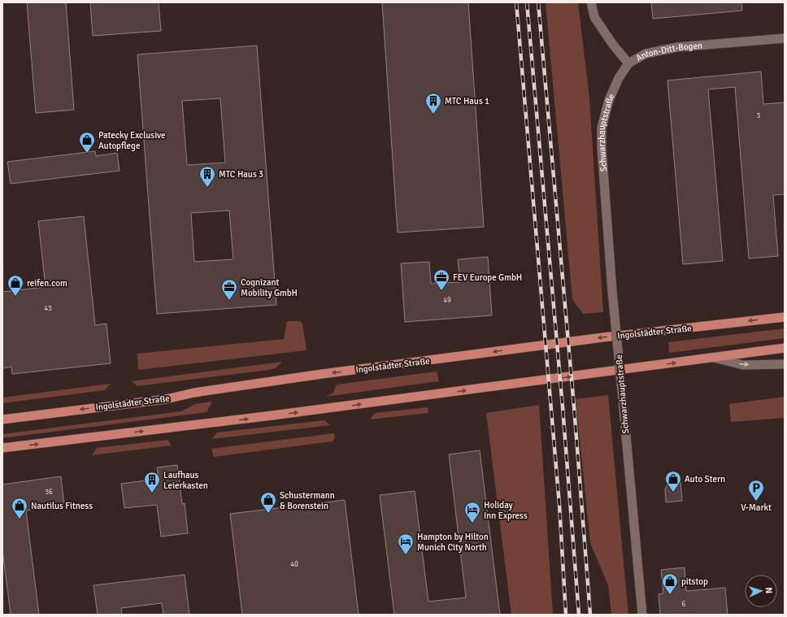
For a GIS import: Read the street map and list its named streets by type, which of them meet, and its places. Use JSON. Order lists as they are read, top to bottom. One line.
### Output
{"streets":{"main road":["Ingolstädter Straße"],"street":["Anton-Ditt-Bogen","Schwarzhauptstraße"]},"crossings":[["Anton-Ditt-Bogen","Schwarzhauptstraße"]],"places":{"building":["MTC Haus 1","MTC Haus 3","Laufhaus Leierkasten"],"shop":["Patecky Exclusive Autopflege","reifen.com","Auto Stern","Schustermann & Borenstein","Nautilus Fitness","pitstop"],"office":["FEV Europe GmbH","Cognizant Mobility GmbH"],"parking":["V-Markt"],"hotel":["Holiday Inn Express","Hampton by Hilton Munich City North"]},"house_numbers":["3","49","43","36","40","6"],"north":"right"}
